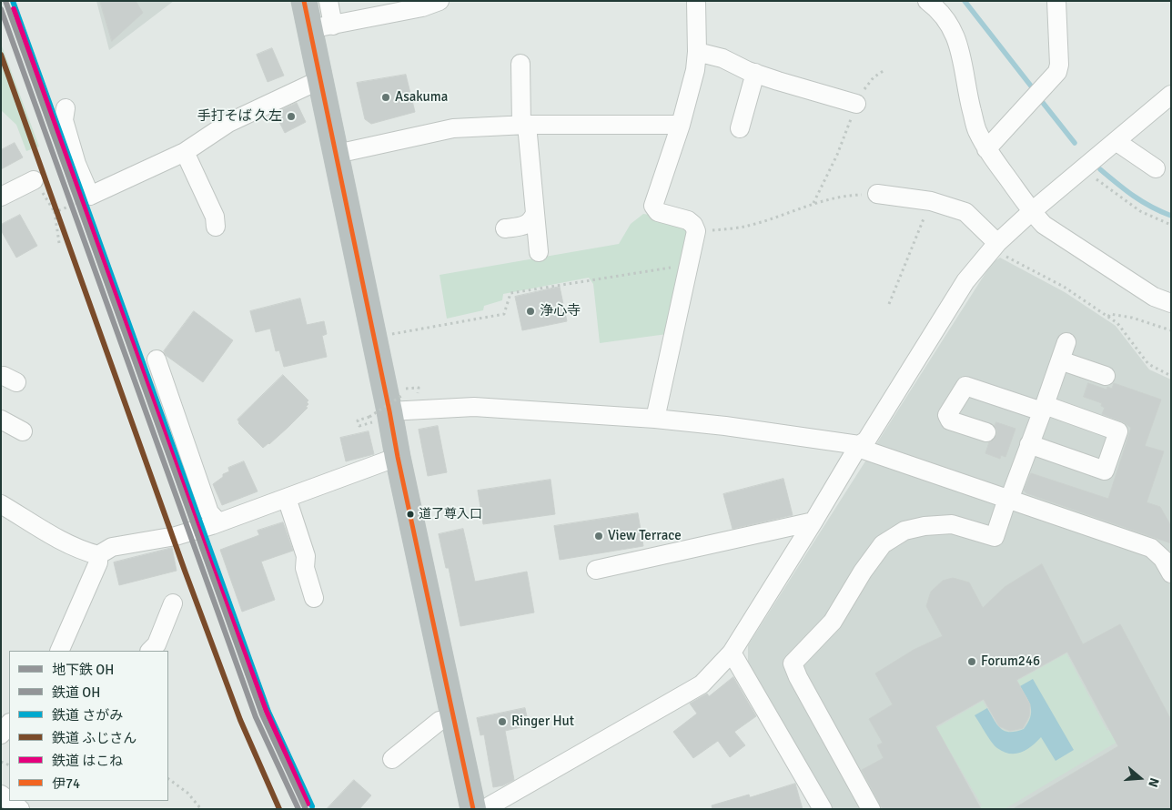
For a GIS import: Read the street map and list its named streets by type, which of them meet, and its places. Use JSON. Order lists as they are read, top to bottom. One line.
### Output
{"places":["Asakuma","手打そば 久左","浄心寺","道了尊入口","View Terrace","Forum246","Ringer Hut"],"lines":["metro line OH","rail line さがみ","transit line 伊74","rail line OH","rail line はこね","rail line ふじさん"],"legend":["地下鉄 OH","鉄道 OH","鉄道 さがみ","鉄道 ふじさん","鉄道 はこね","伊74"],"north":"right"}
